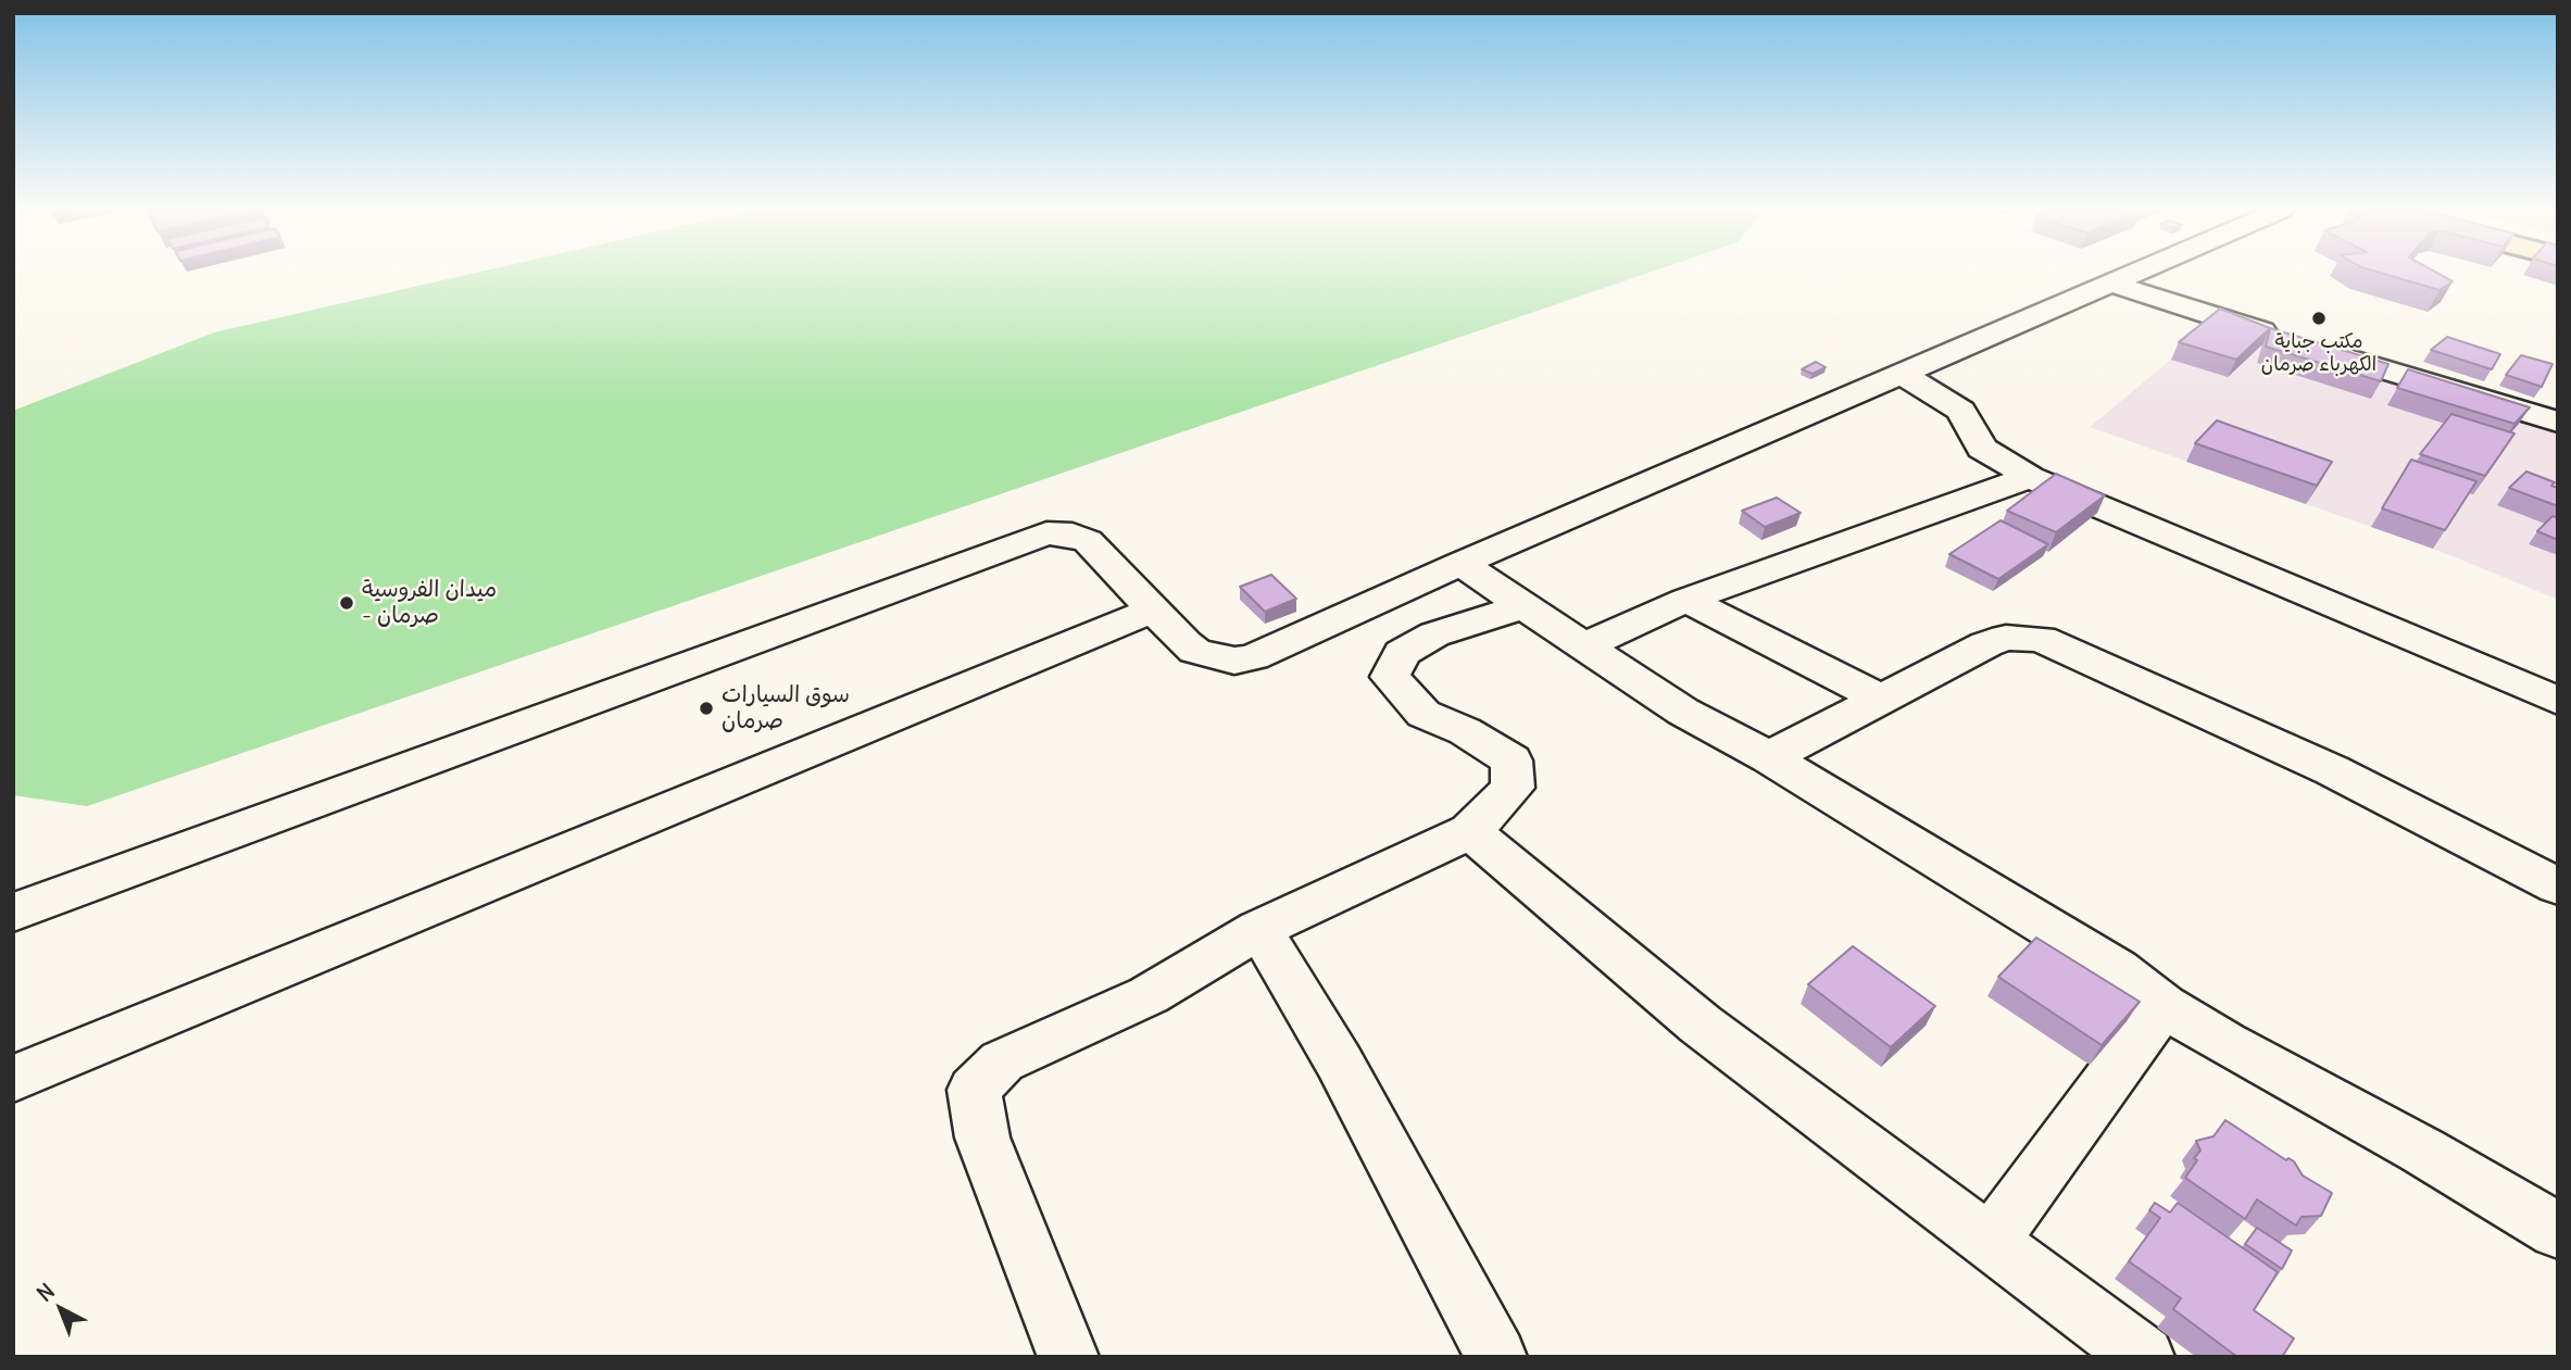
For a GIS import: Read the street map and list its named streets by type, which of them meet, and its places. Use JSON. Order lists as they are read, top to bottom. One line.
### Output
{"places":["مكتب جباية الكهرباء صرمان","ميدان الفروسية - صرمان","سوق السيارات صرمان"],"north":"top left"}
